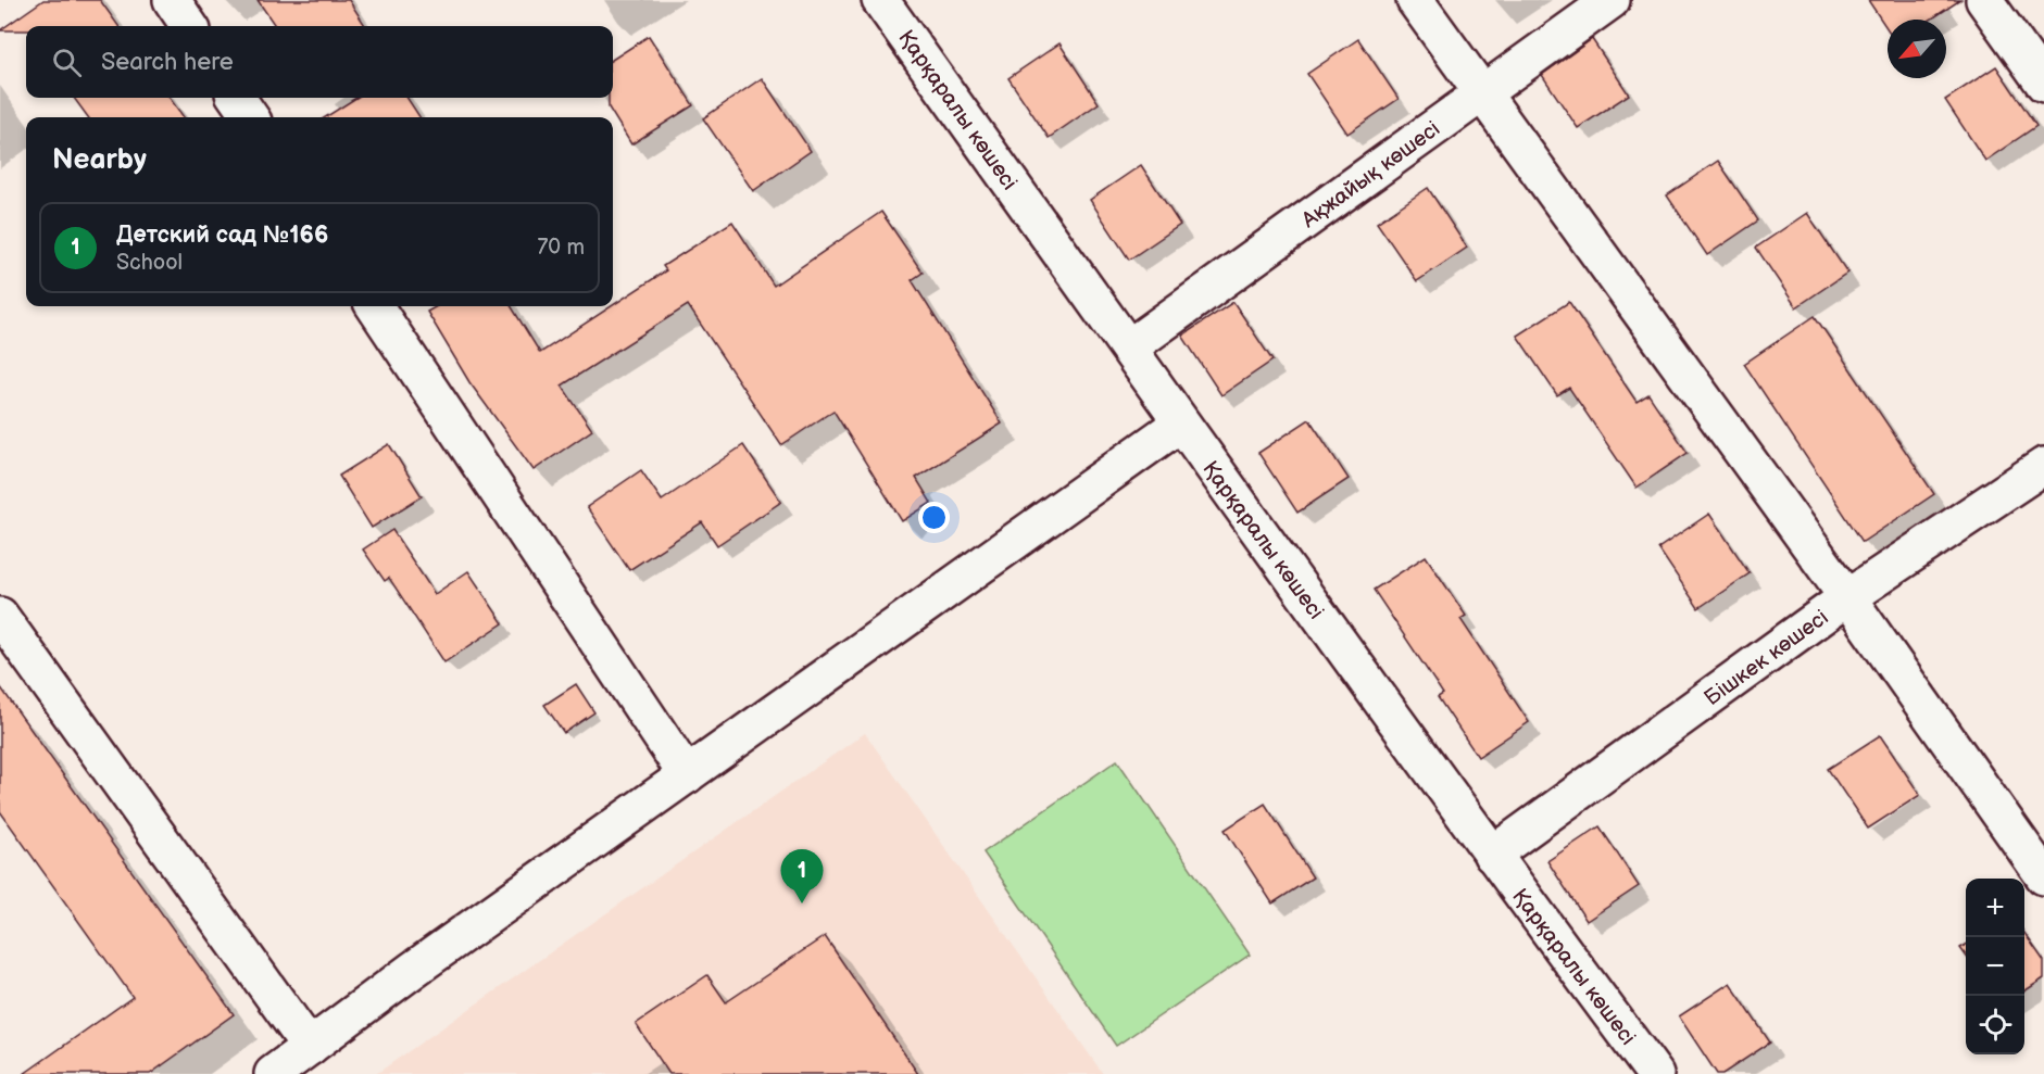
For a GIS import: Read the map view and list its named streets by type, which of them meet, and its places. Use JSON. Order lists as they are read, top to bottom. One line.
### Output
{"streets":{"street":["Қарқаралы көшесі","Ақжайық көшесі","Бішкек көшесі"]},"crossings":[["Қарқаралы көшесі","Ақжайық көшесі"],["Қарқаралы көшесі","Бішкек көшесі"]],"north":"bottom left","page":{"search":"Search here","heading":"Nearby","list":[{"mark":"1","name":"Детский сад №166","note":"School","value":"70 m"}],"pins":"1","map_buttons":["+","−"]}}
